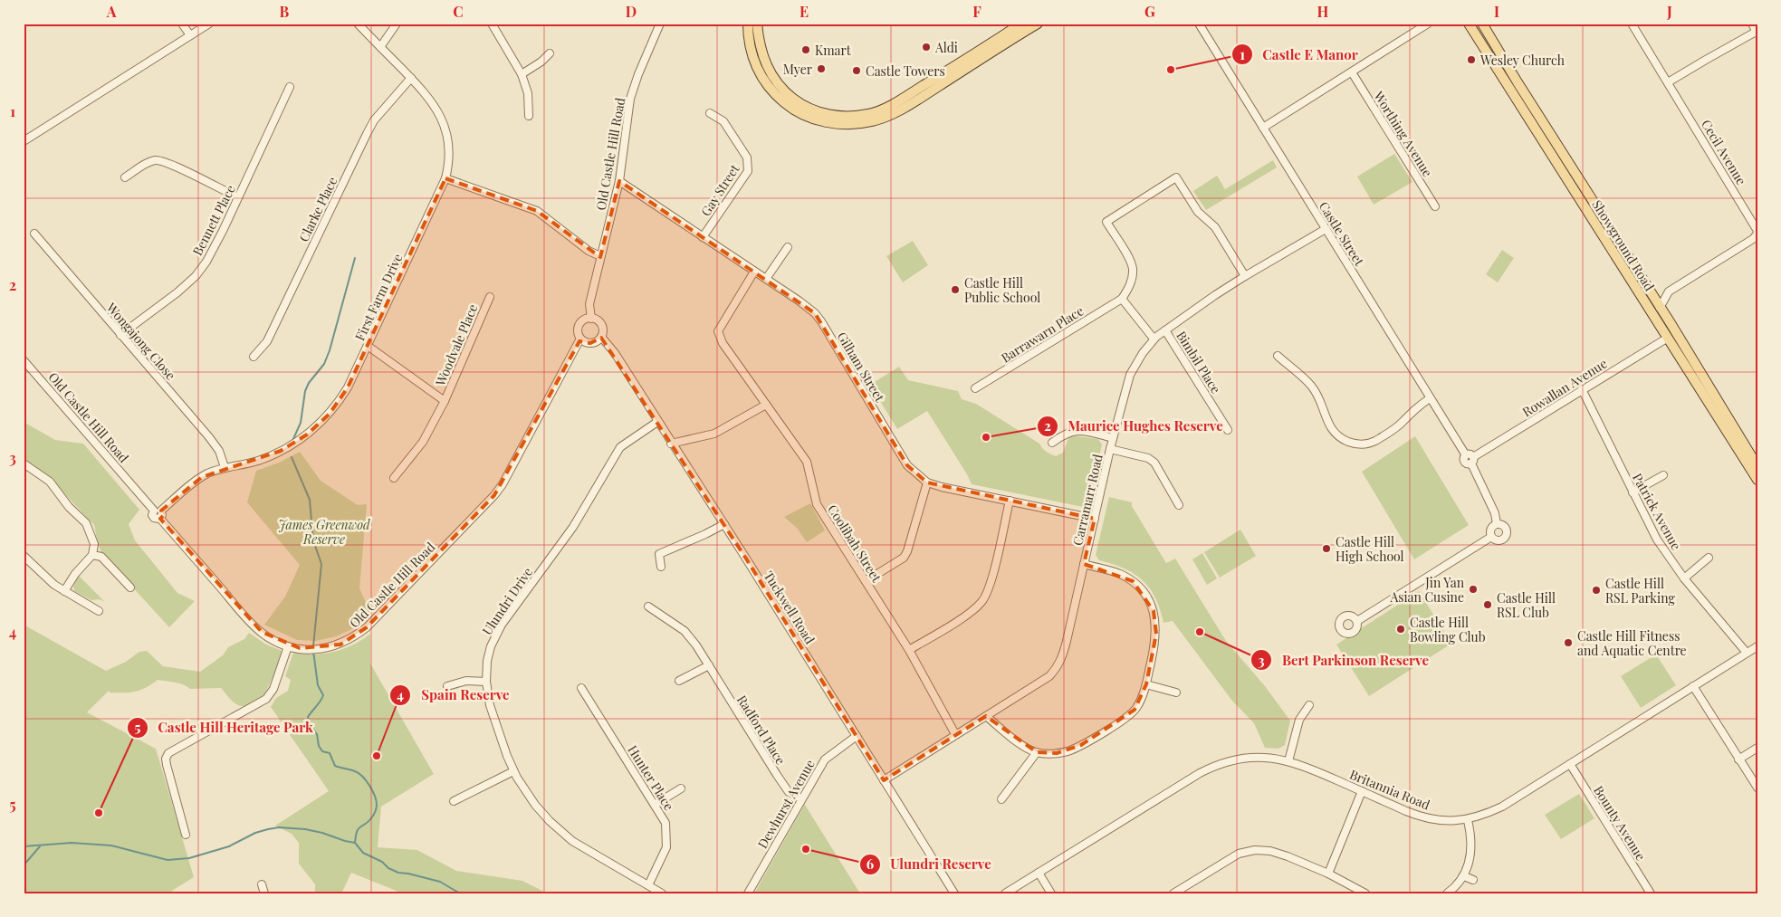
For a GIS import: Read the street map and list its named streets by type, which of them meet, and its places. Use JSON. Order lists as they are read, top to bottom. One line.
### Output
{"streets":{"main road":["Showground Road"],"street":["Worthing Avenue","Cecil Avenue","Old Castle Hill Road","Gay Street","Clarke Place","Bennett Place","Castle Street","First Farm Drive","Barrawarn Place","Wongajong Close","Woodvale Place","Bimbil Place","Gilham Street","Rowallan Avenue","Carramarr Road","Patrick Avenue","Coolibah Street","Ulundri Drive","Tuckwell Road","Radford Place","Hunter Place","Britannia Road","Dewhurst Avenue","Bounty Avenue"]},"crossings":[["Cecil Avenue","Showground Road"],["Old Castle Hill Road","First Farm Drive"],["Old Castle Hill Road","Gilham Street"],["Old Castle Hill Road","Tuckwell Road"],["Gay Street","Gilham Street"],["Clarke Place","First Farm Drive"],["Bennett Place","Wongajong Close"],["Castle Street","Rowallan Avenue"],["Castle Street","Carramarr Road"],["Showground Road","Rowallan Avenue"],["First Farm Drive","Wongajong Close"],["First Farm Drive","Woodvale Place"],["Bimbil Place","Carramarr Road"],["Gilham Street","Carramarr Road"],["Gilham Street","Coolibah Street"],["Rowallan Avenue","Patrick Avenue"],["Carramarr Road","Coolibah Street"],["Carramarr Road","Tuckwell Road"],["Patrick Avenue","Britannia Road"],["Ulundri Drive","Tuckwell Road"],["Ulundri Drive","Hunter Place"],["Tuckwell Road","Dewhurst Avenue"],["Radford Place","Dewhurst Avenue"],["Britannia Road","Bounty Avenue"]],"parks":["James Greenwod Reserve"],"places":["Aldi","Kmart","Wesley Church","Myer","Castle E Manor","Castle Towers","Castle Hill Public School","Maurice Hughes Reserve","Castle Hill High School","Jin Yan Asian Cusine","Castle Hill RSL Parking","Castle Hill RSL Club","Castle Hill Bowling Club","Bert Parkinson Reserve","Castle Hill Fitness and Aquatic Centre","Spain Reserve","Castle Hill Heritage Park","Ulundri Reserve"],"grid":{"columns":["A","B","C","D","E","F","G","H","I","J"],"rows":["1","2","3","4","5"]}}
